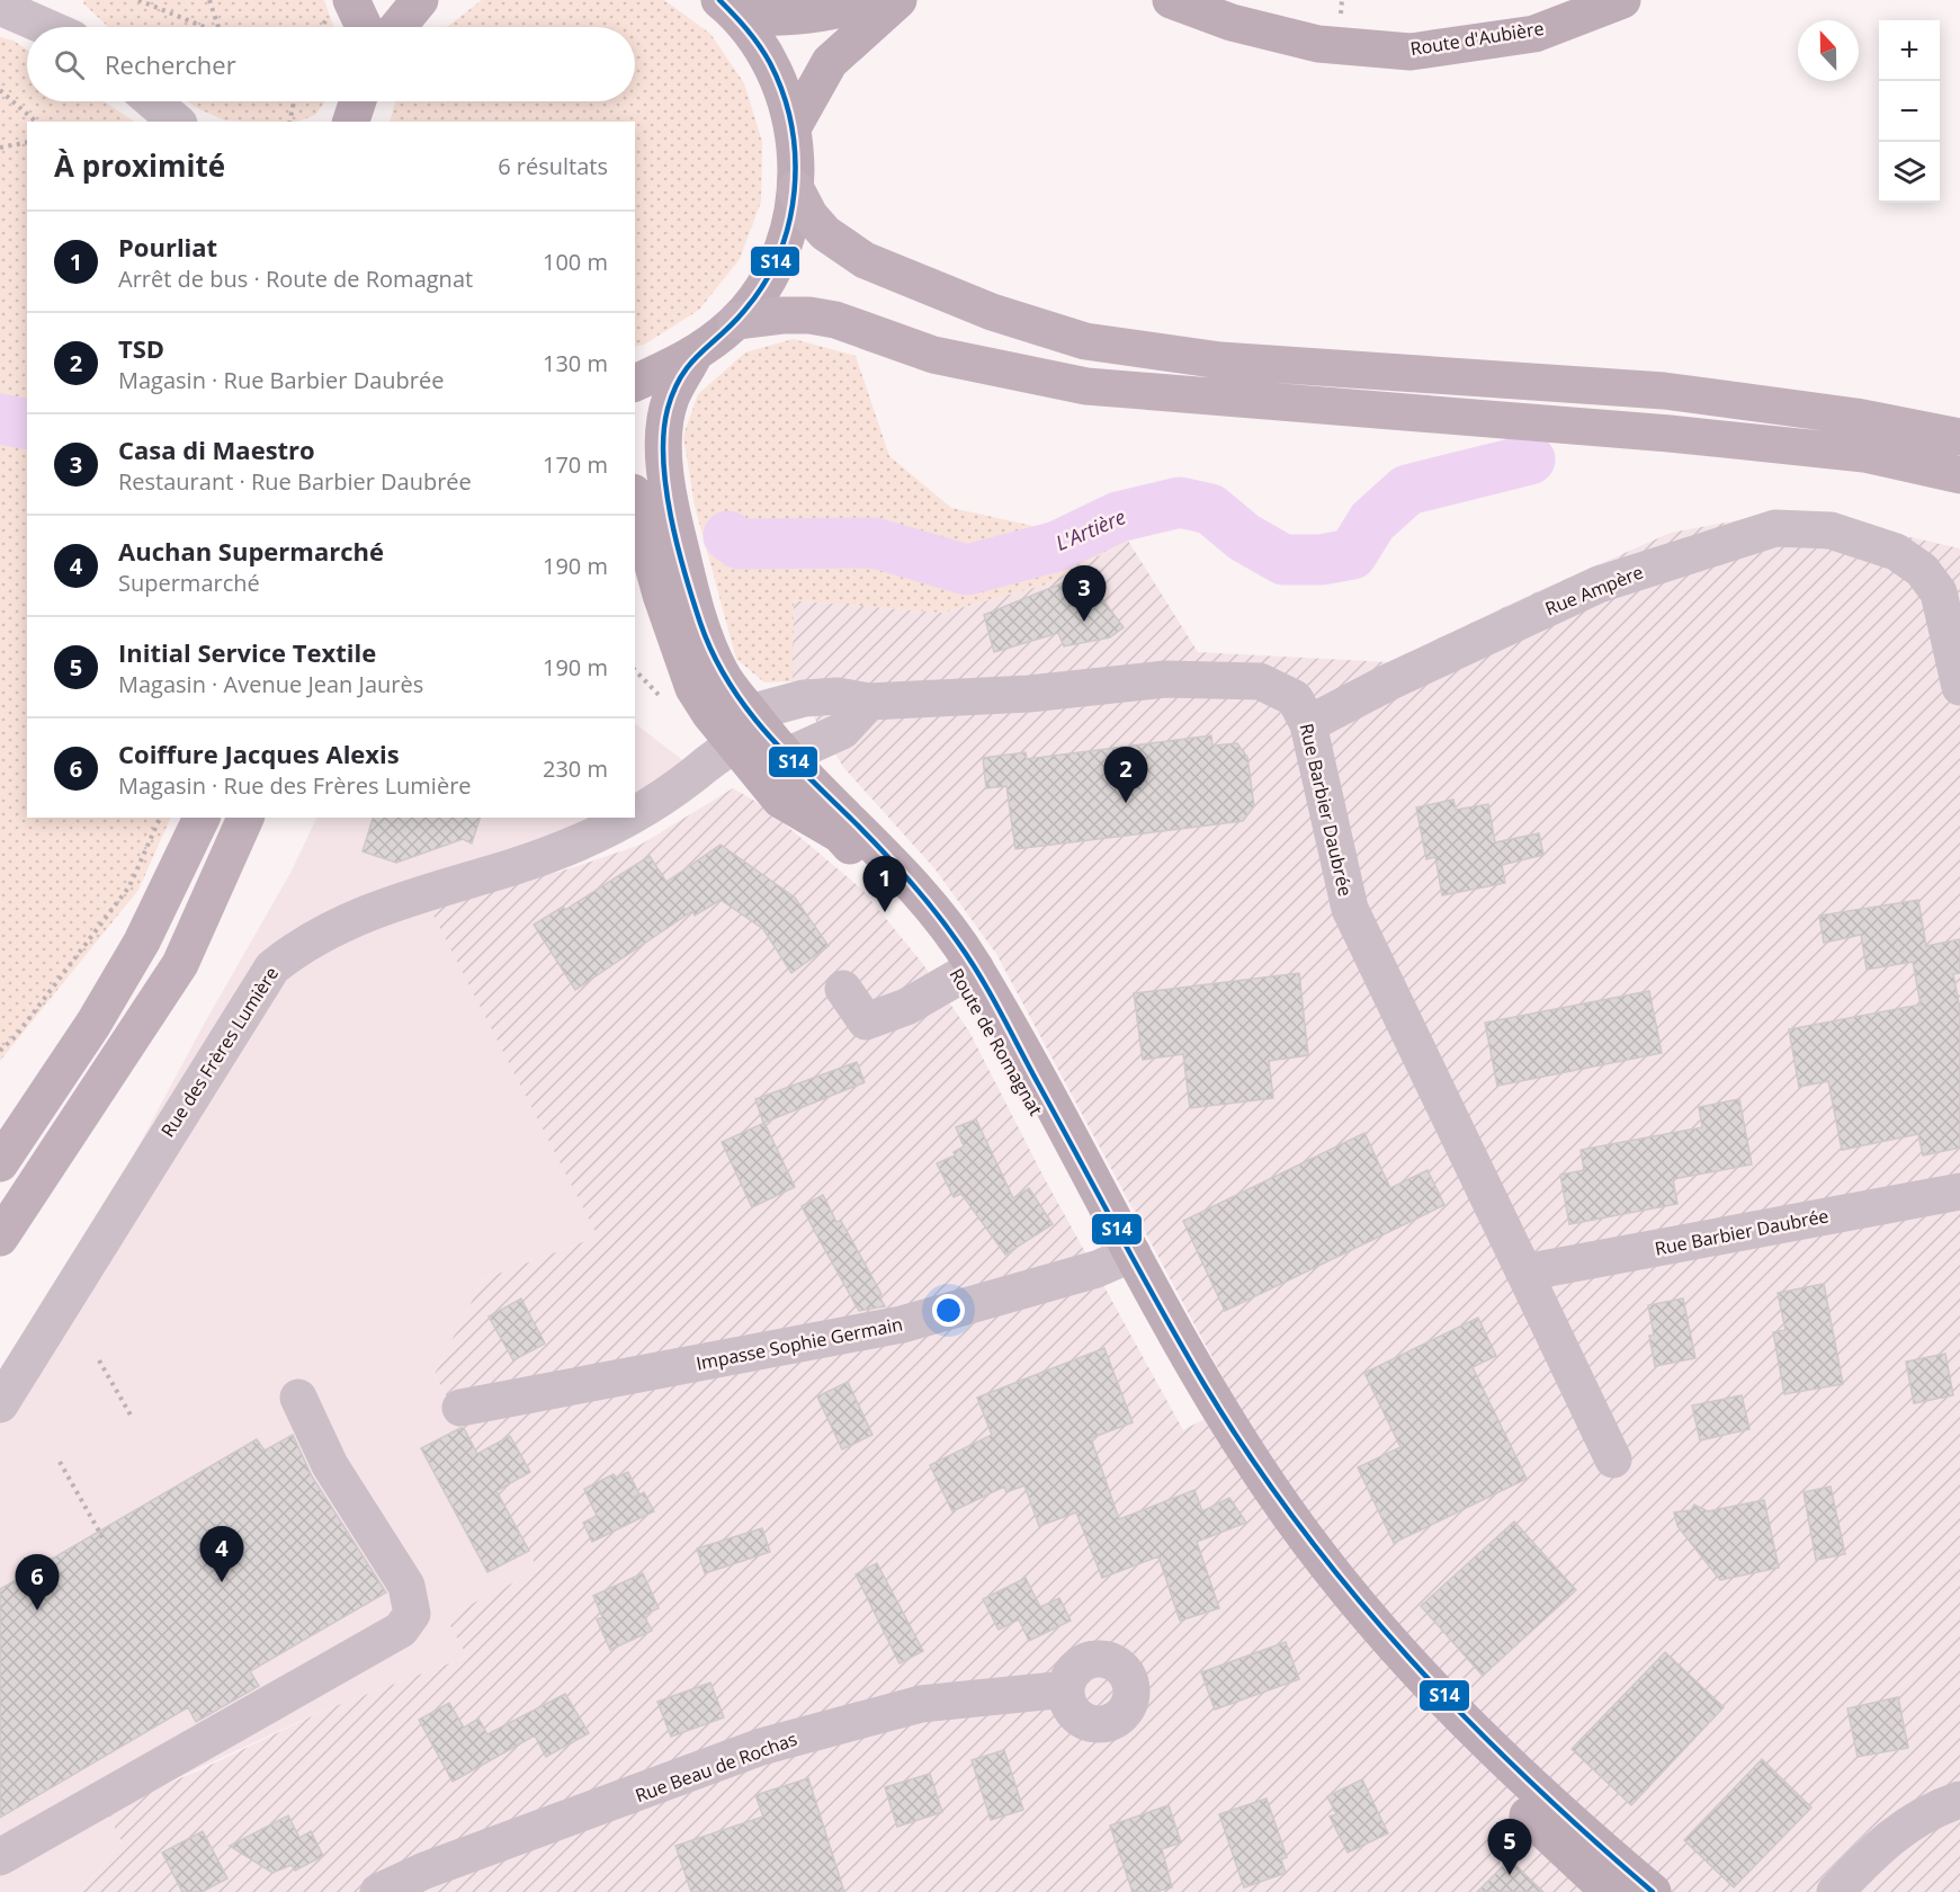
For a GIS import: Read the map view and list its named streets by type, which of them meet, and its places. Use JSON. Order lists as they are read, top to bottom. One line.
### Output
{"streets":{"main road":["Route d'Aubière","Route de Romagnat"],"street":["Rue Ampère","Rue Barbier Daubrée","Rue des Frères Lumière","Impasse Sophie Germain","Rue Beau de Rochas"]},"crossings":[["Rue Ampère","Rue Barbier Daubrée"],["Rue Barbier Daubrée","Route de Romagnat"],["Rue Barbier Daubrée","Rue des Frères Lumière"],["Route de Romagnat","Rue des Frères Lumière"],["Route de Romagnat","Impasse Sophie Germain"]],"water":["L'Artière"],"lines":["transit line S14"],"north":"top","page":{"map_buttons":["+","−"],"search":"Rechercher","heading":["À proximité","6 résultats"],"list":[{"mark":"1","name":"Pourliat","note":"Arrêt de bus · Route de Romagnat","value":"100 m"},{"mark":"2","name":"TSD","note":"Magasin · Rue Barbier Daubrée","value":"130 m"},{"mark":"3","name":"Casa di Maestro","note":"Restaurant · Rue Barbier Daubrée","value":"170 m"},{"mark":"4","name":"Auchan Supermarché","note":"Supermarché","value":"190 m"},{"mark":"5","name":"Initial Service Textile","note":"Magasin · Avenue Jean Jaurès","value":"190 m"},{"mark":"6","name":"Coiffure Jacques Alexis","note":"Magasin · Rue des Frères Lumière","value":"230 m"}],"pins":["3","2","1","4","6","5"]}}
